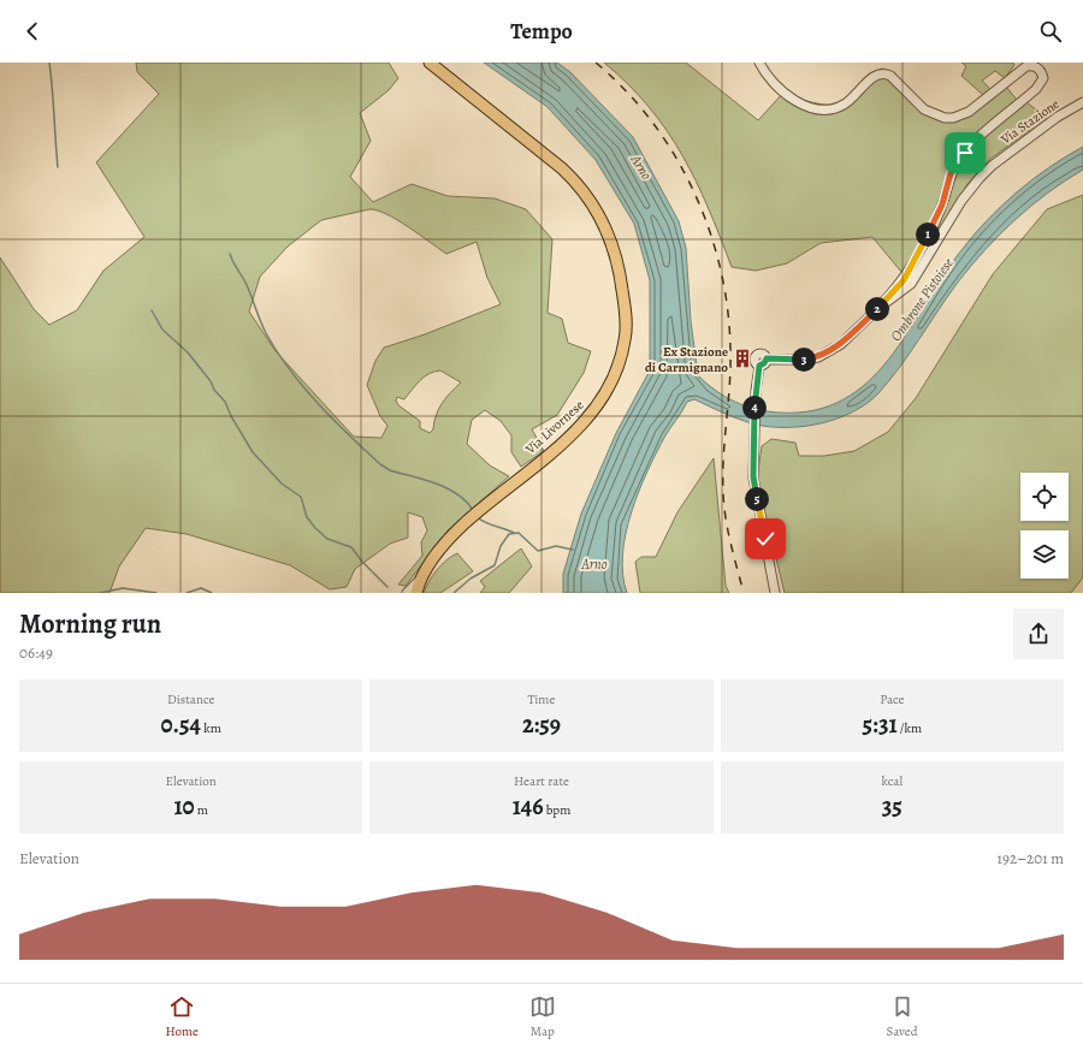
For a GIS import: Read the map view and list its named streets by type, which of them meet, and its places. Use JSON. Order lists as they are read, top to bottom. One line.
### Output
{"streets":{"main road":["Via Livornese"],"street":["Via Stazione"]},"water":["Arno","Ombrone Pistoiese"],"places":{"building":["Ex Stazione di Carmignano"]},"page":{"header":"Tempo","pins":["1","2","3","4","5"],"heading":["Morning run","06:49"],"stats":[["Distance","0.54 km"],["Time","2:59"],["Pace","5:31 /km"],["Elevation","10 m"],["Heart rate","146 bpm"],["kcal","35"]],"chart":["Elevation","192–201 m"],"tabs":["Home","Map","Saved"]}}
